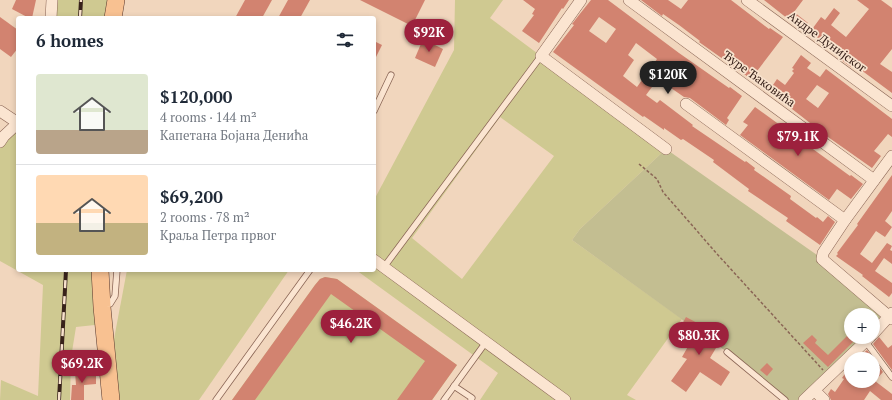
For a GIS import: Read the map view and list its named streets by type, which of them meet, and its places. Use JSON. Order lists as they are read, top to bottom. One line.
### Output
{"streets":{"street":["Андре Дунијског","Ђуре Ђаковића"]},"page":{"heading":"6 homes","price":["$92K","$120K","$79.1K","$46.2K","$80.3K","$69.2K"],"list":[{"name":"$120,000","note":"4 rooms · 144 m² · Капетана Бојана Денића"},{"name":"$69,200","note":"2 rooms · 78 m² · Краља Петра првог"}],"map_buttons":["+","−"]}}
